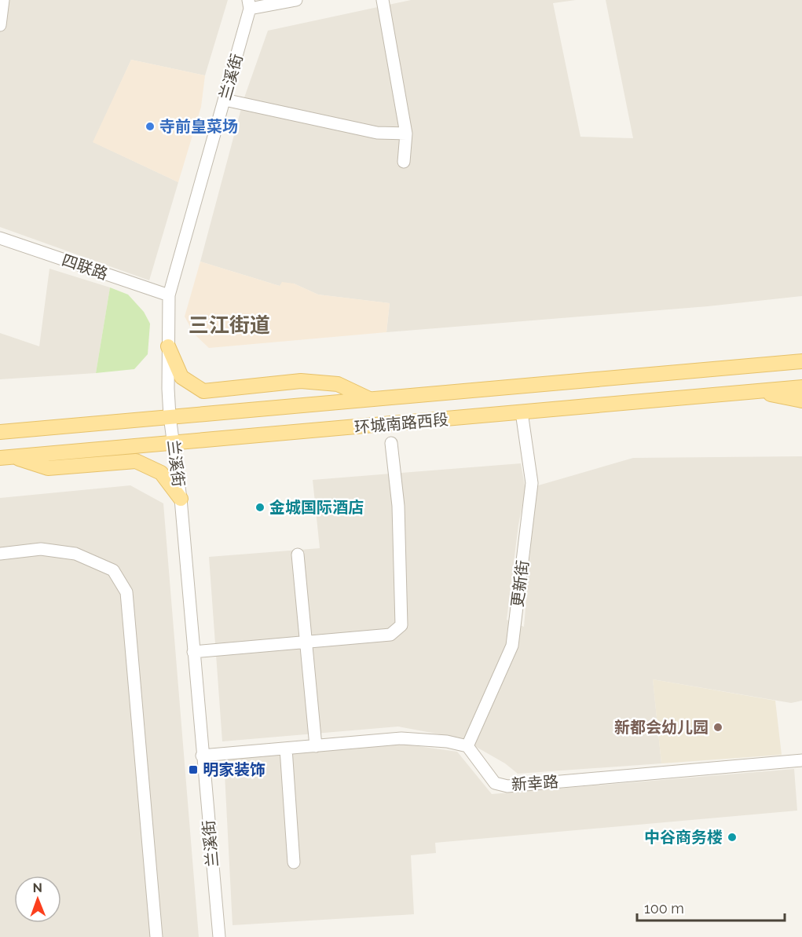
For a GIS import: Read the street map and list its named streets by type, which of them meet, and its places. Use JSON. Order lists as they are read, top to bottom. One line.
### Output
{"streets":{"main road":["环城南路西段"],"street":["兰溪街","四联路","更新街","新幸路"]},"crossings":[["兰溪街","四联路"],["兰溪街","环城南路西段"],["环城南路西段","更新街"],["更新街","新幸路"]],"districts":["三江街道"],"places":{"other":["寺前皇菜场","金城国际酒店","新都会幼儿园","中谷商务楼"],"transit":["明家装饰"]},"scale_bar":"100 m","north":"top"}
